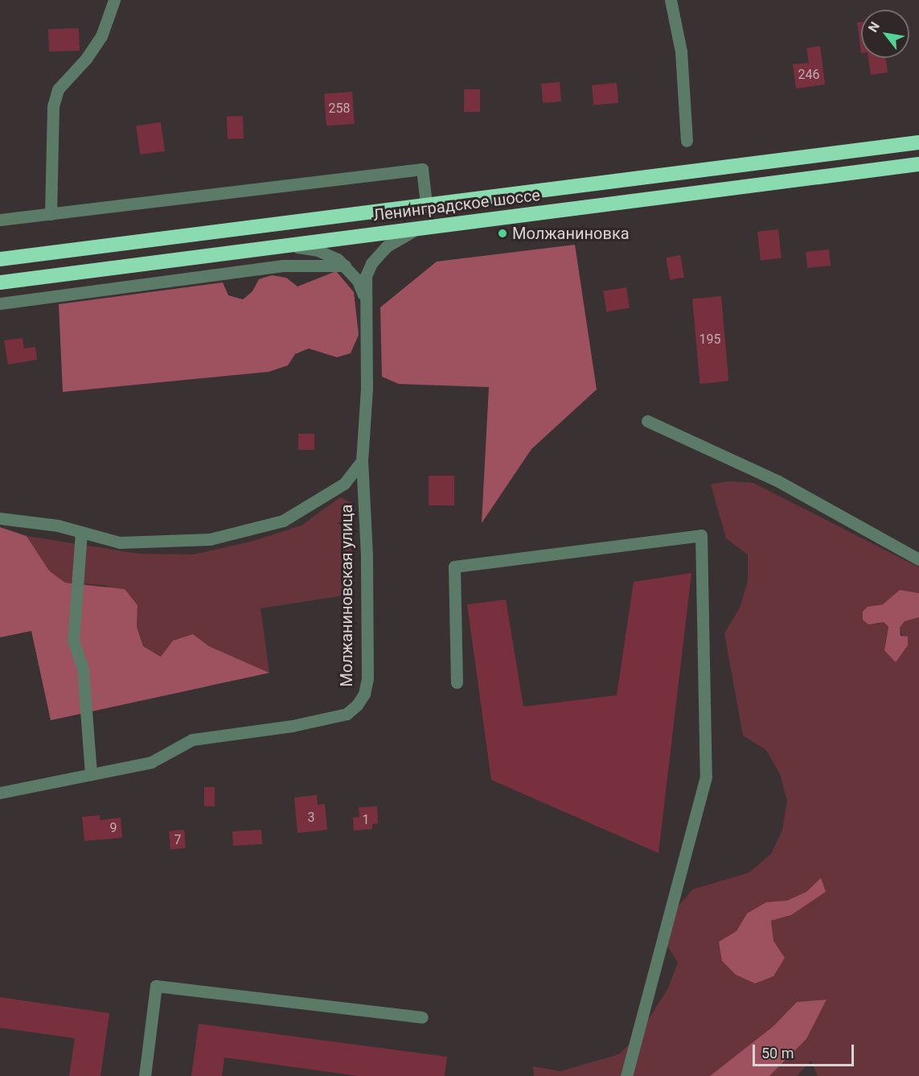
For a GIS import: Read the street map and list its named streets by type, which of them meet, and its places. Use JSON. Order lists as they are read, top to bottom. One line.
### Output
{"streets":{"highway":["Ленинградское шоссе"],"street":["Молжаниновская улица"]},"crossings":[["Ленинградское шоссе","Молжаниновская улица"]],"places":["Молжаниновка"],"house_numbers":["246","258","195","3","1","9","7"],"scale_bar":"50 m","north":"top left"}
